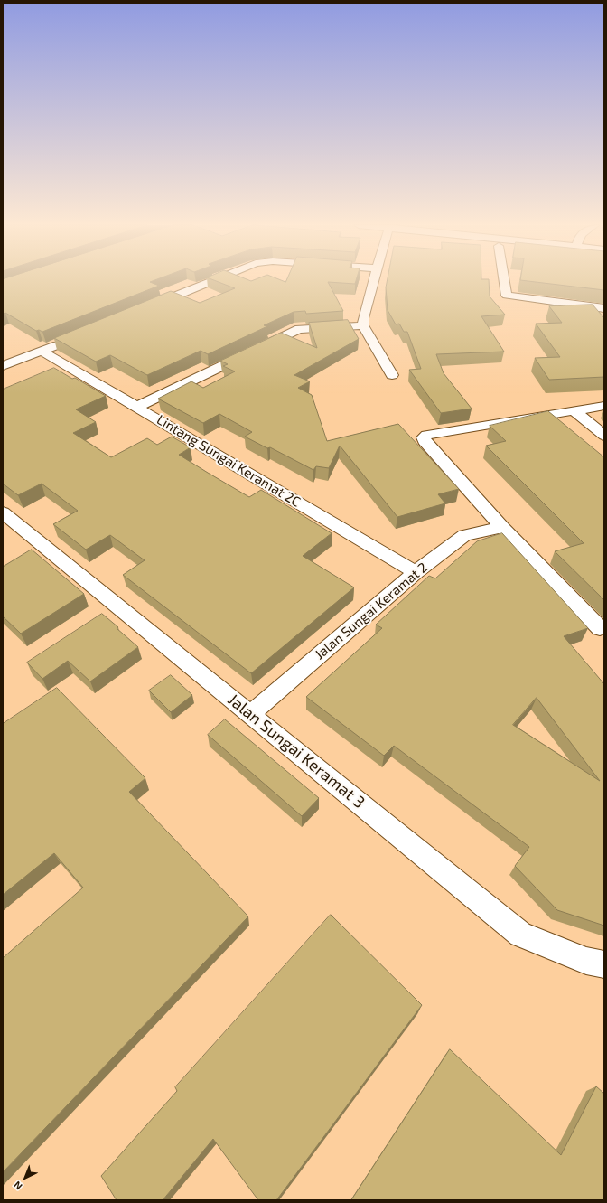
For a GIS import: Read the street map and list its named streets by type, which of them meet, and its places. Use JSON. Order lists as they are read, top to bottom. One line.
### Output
{"streets":{"street":["Lintang Sungai Keramat 2C","Jalan Sungai Keramat 2","Jalan Sungai Keramat 3"]},"crossings":[["Lintang Sungai Keramat 2C","Jalan Sungai Keramat 2"],["Jalan Sungai Keramat 2","Jalan Sungai Keramat 3"]],"north":"bottom left"}
